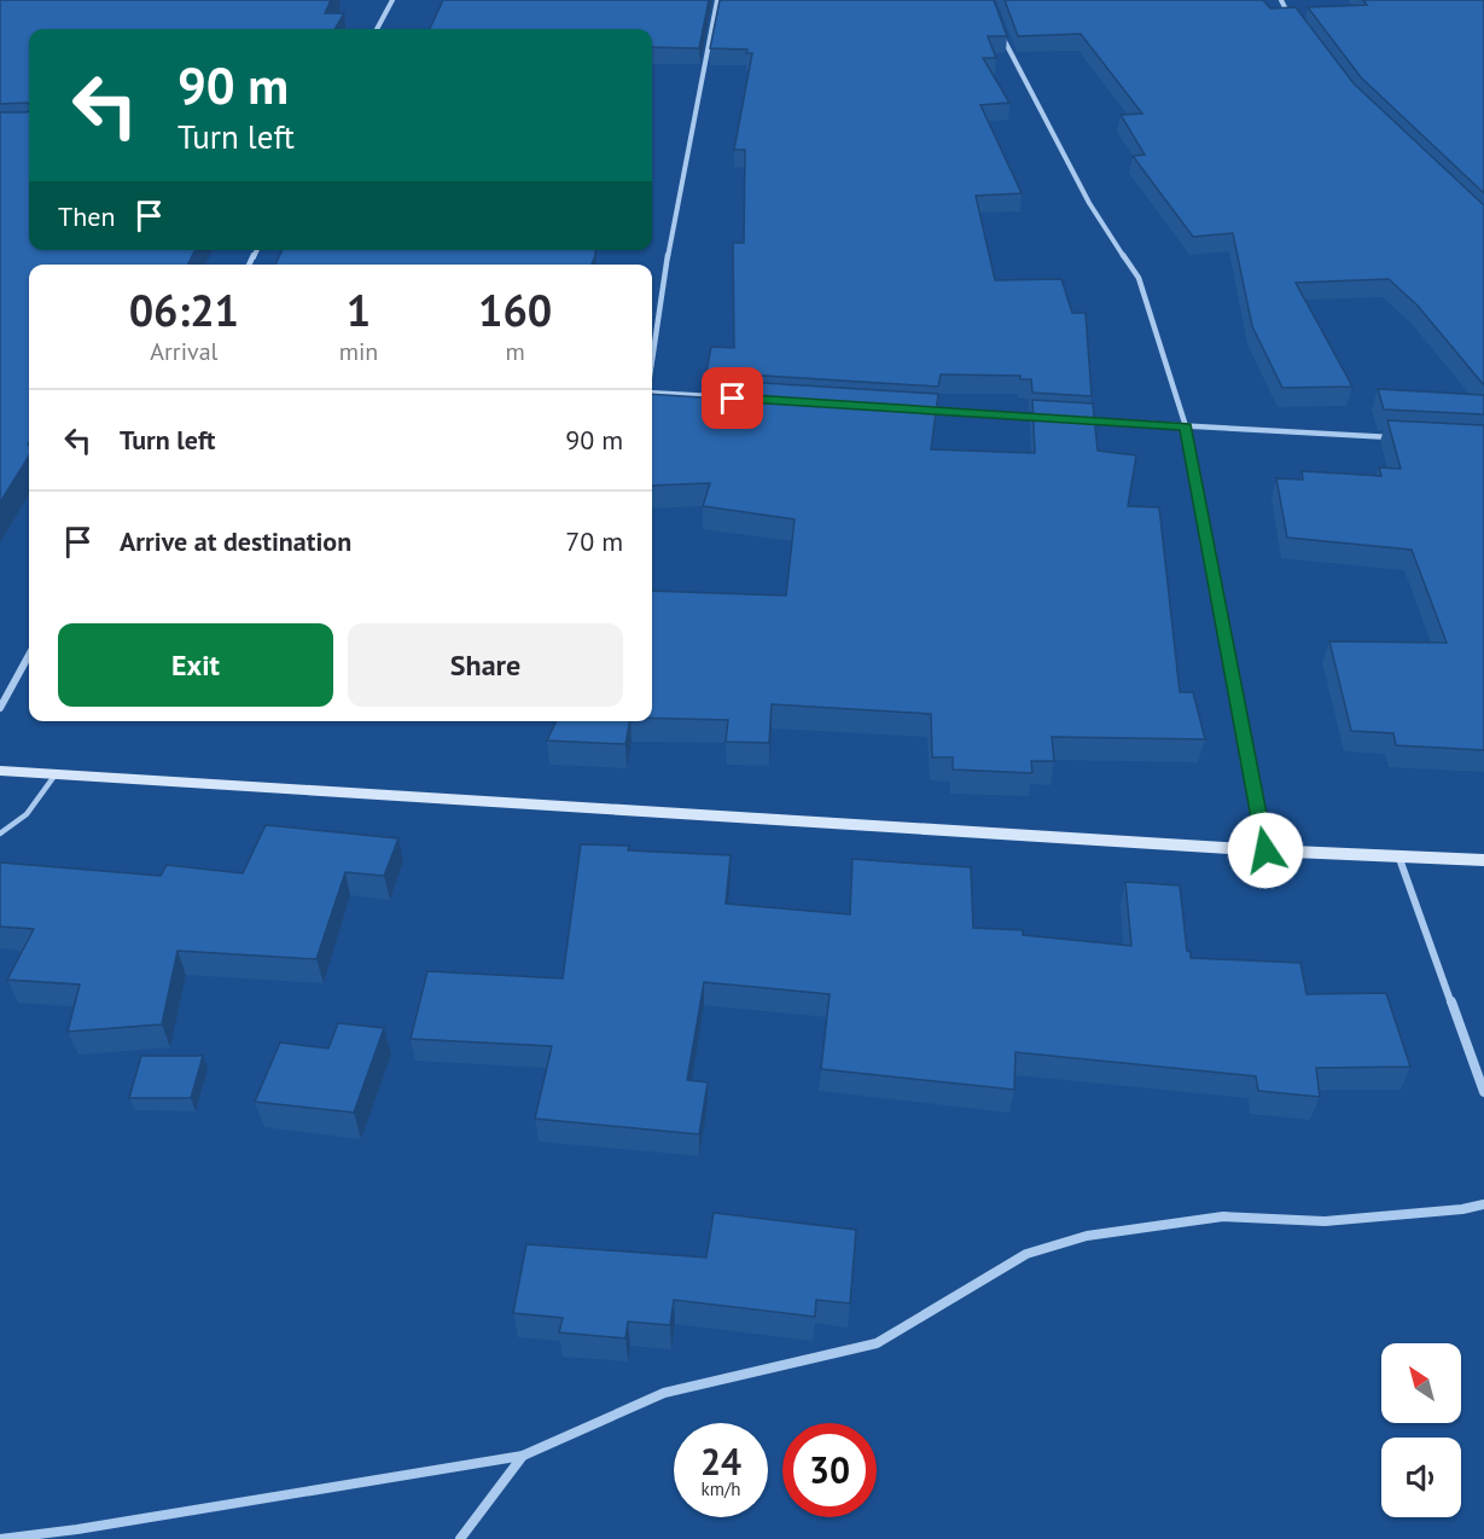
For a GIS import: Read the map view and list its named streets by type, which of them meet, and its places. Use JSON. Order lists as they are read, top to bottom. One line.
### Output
{"north":"top left","page":{"turn":["90 m","Turn left"],"then":"Then","eta":["06:21","Arrival","1","min","160","m"],"list":[{"name":"Turn left","value":"90 m"},{"name":"Arrive at destination","value":"70 m"}],"buttons":["Exit","Share"],"speed":"24 km/h","limit":"30"}}
